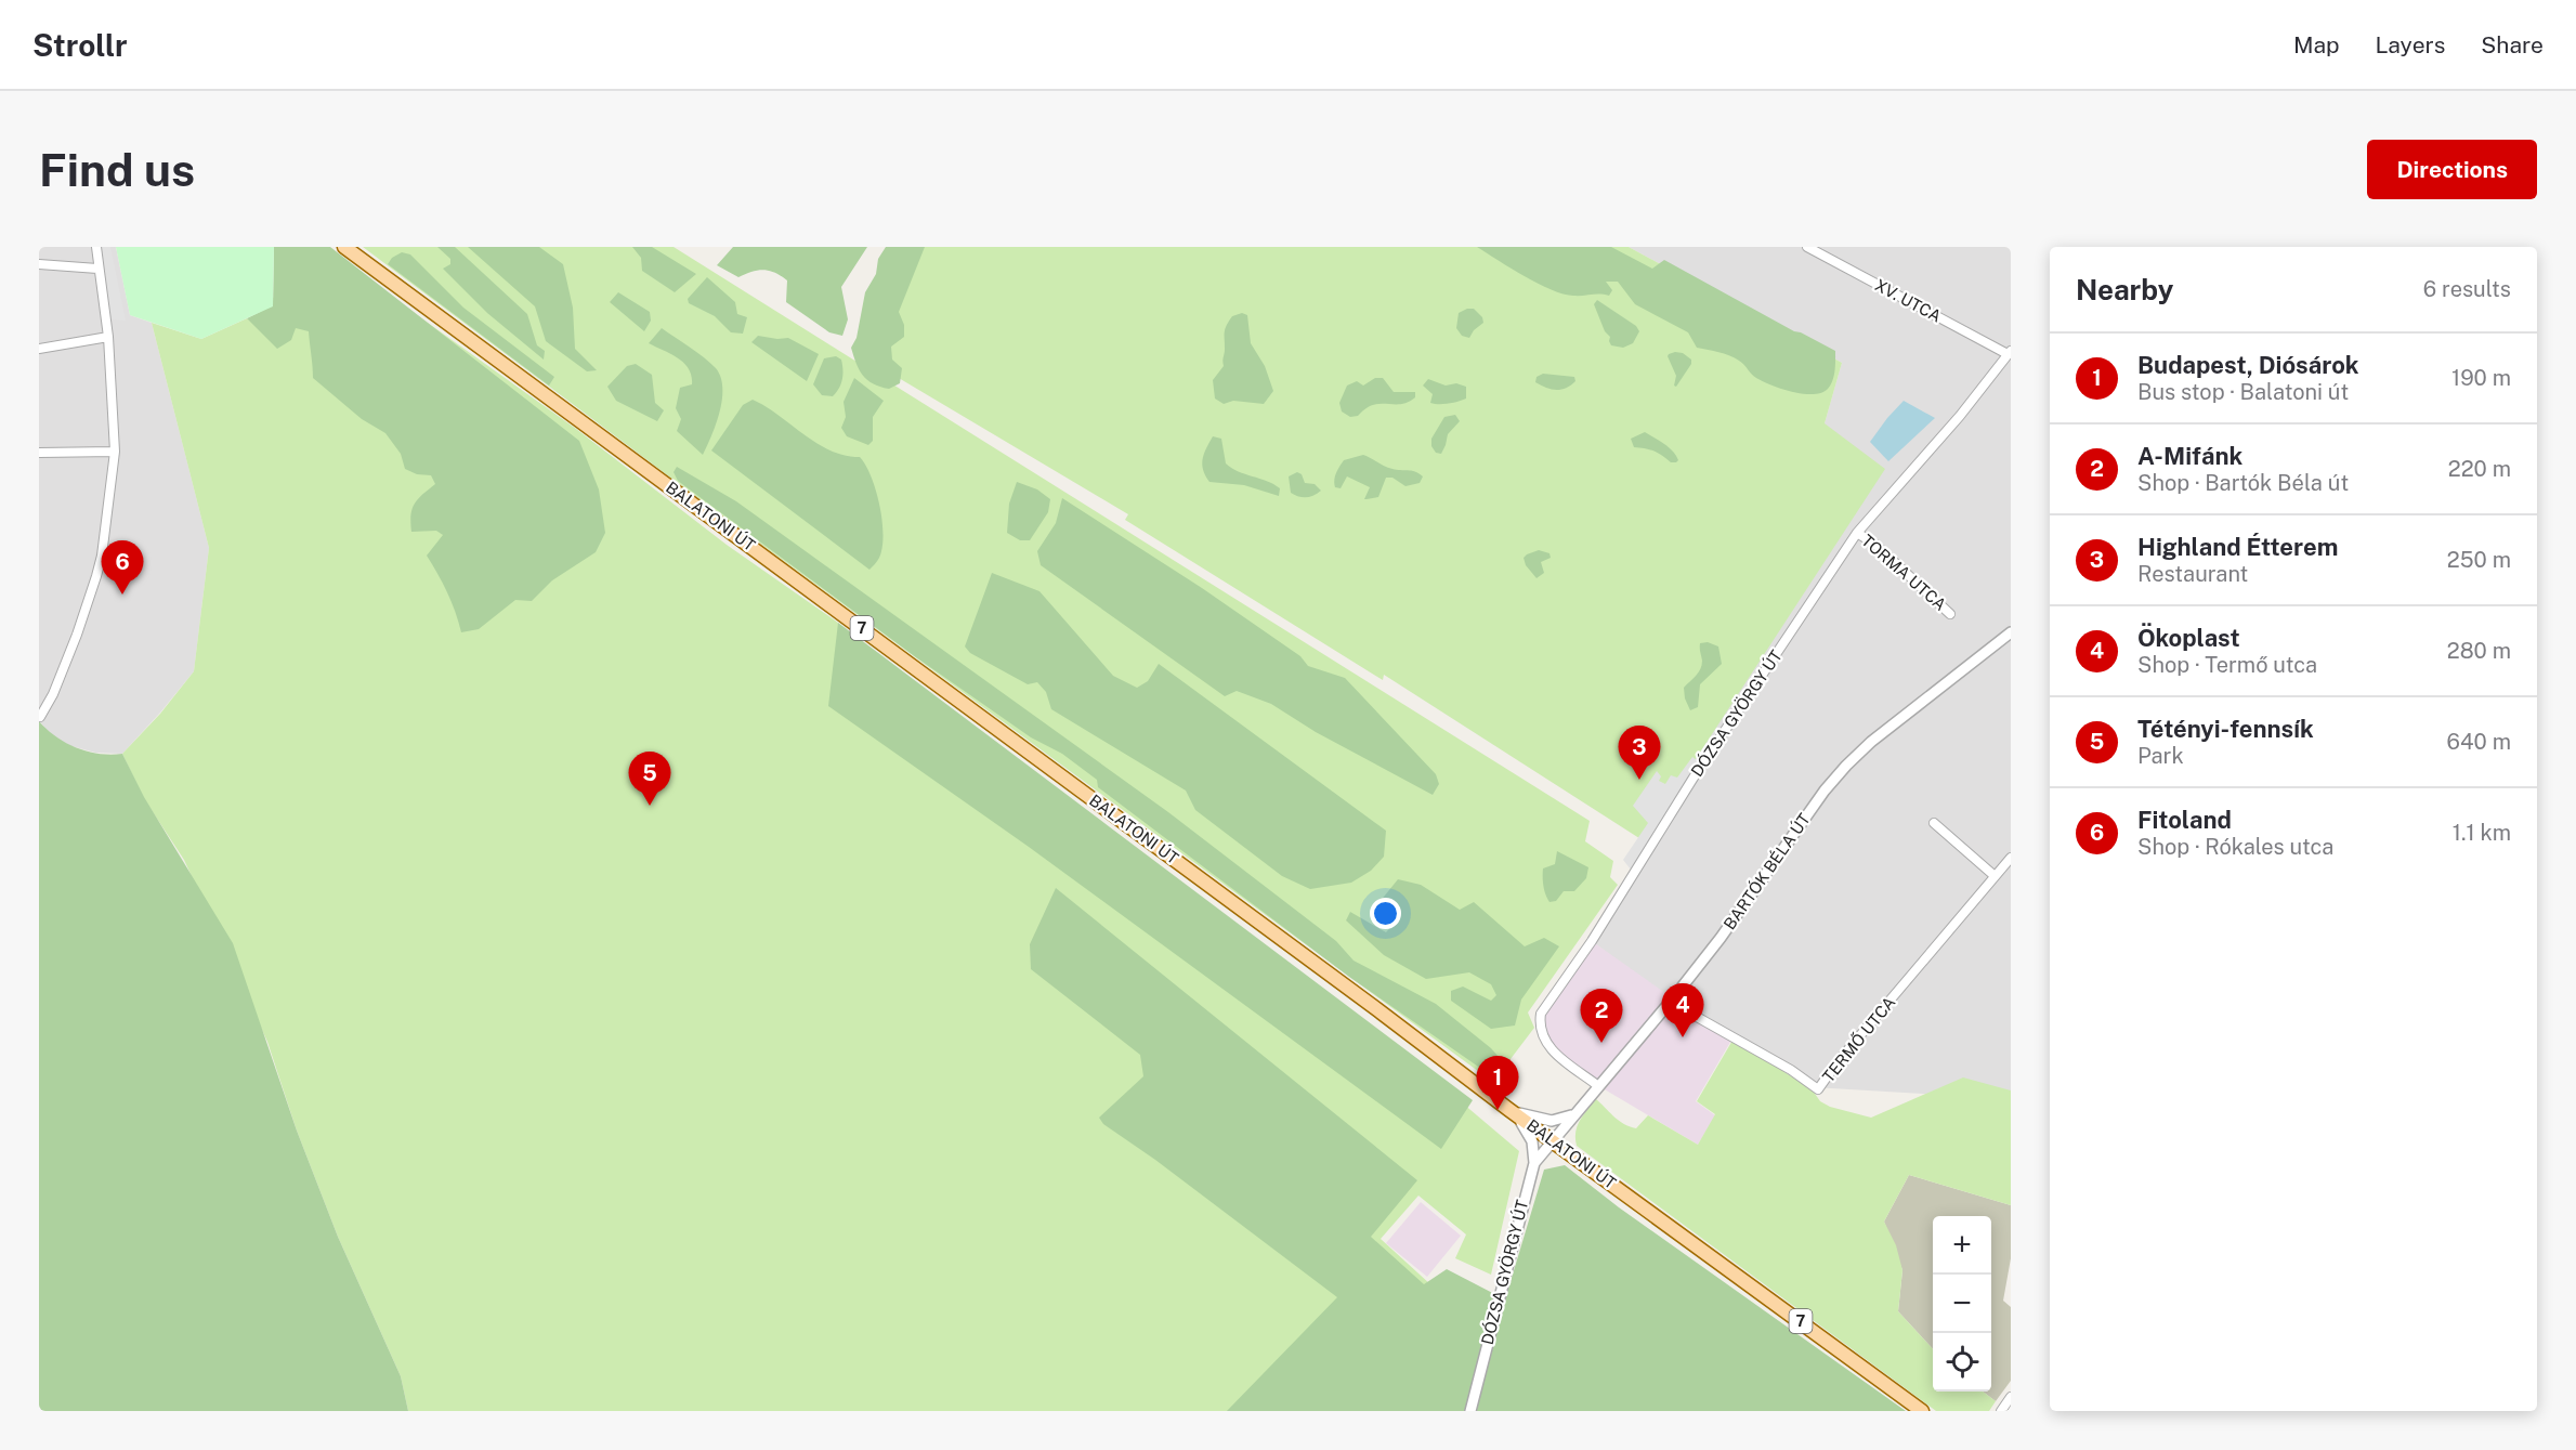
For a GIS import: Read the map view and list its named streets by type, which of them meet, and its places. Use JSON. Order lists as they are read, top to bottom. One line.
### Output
{"streets":{"main road":["BALATONI ÚT","7"],"street":["XV. UTCA","TORMA UTCA","DÓZSA GYÖRGY ÚT","BARTÓK BÉLA ÚT","TERMŐ UTCA"]},"crossings":[["XV. UTCA","DÓZSA GYÖRGY ÚT"],["BALATONI ÚT","DÓZSA GYÖRGY ÚT"],["BALATONI ÚT","BARTÓK BÉLA ÚT"],["TORMA UTCA","DÓZSA GYÖRGY ÚT"],["DÓZSA GYÖRGY ÚT","BARTÓK BÉLA ÚT"],["BARTÓK BÉLA ÚT","TERMŐ UTCA"]],"page":{"header":"Strollr","nav":["Map","Layers","Share"],"buttons":"Directions","title":"Find us","heading":["Nearby","6 results"],"list":[{"mark":"1","name":"Budapest, Diósárok","note":"Bus stop · Balatoni út","value":"190 m"},{"mark":"2","name":"A-Mifánk","note":"Shop · Bartók Béla út","value":"220 m"},{"mark":"3","name":"Highland Étterem","note":"Restaurant","value":"250 m"},{"mark":"4","name":"Ökoplast","note":"Shop · Termő utca","value":"280 m"},{"mark":"5","name":"Tétényi-fennsík","note":"Park","value":"640 m"},{"mark":"6","name":"Fitoland","note":"Shop · Rókales utca","value":"1.1 km"}],"pins":["6","3","5","4","2","1"],"map_buttons":["+","−"]}}
